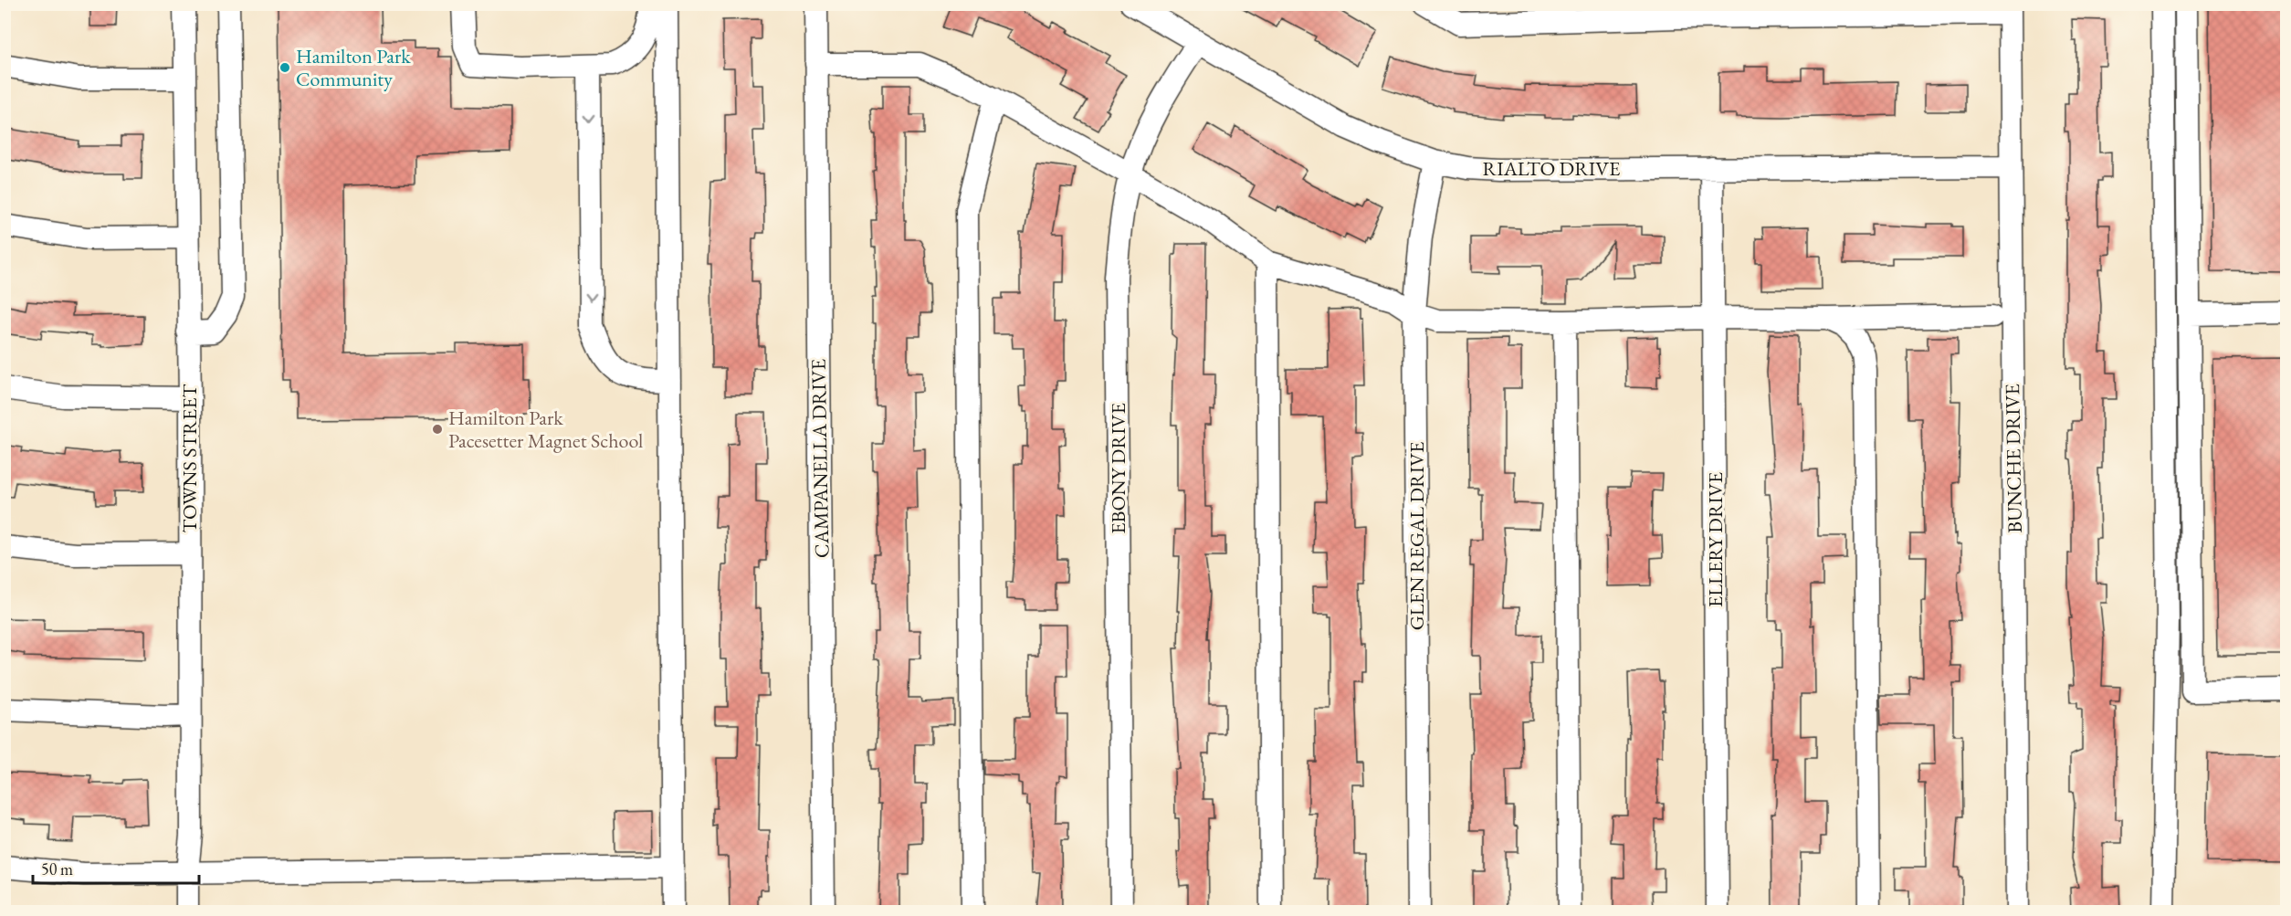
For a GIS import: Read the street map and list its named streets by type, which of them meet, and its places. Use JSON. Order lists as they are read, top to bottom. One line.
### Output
{"streets":{"street":["RIALTO DRIVE","TOWNS STREET","CAMPANELLA DRIVE","BUNCHE DRIVE","EBONY DRIVE","GLEN REGAL DRIVE","ELLERY DRIVE"]},"crossings":[["RIALTO DRIVE","BUNCHE DRIVE"],["RIALTO DRIVE","EBONY DRIVE"],["RIALTO DRIVE","GLEN REGAL DRIVE"],["RIALTO DRIVE","ELLERY DRIVE"]],"places":["Hamilton Park Community","Hamilton Park Pacesetter Magnet School"],"scale_bar":"50 m"}
